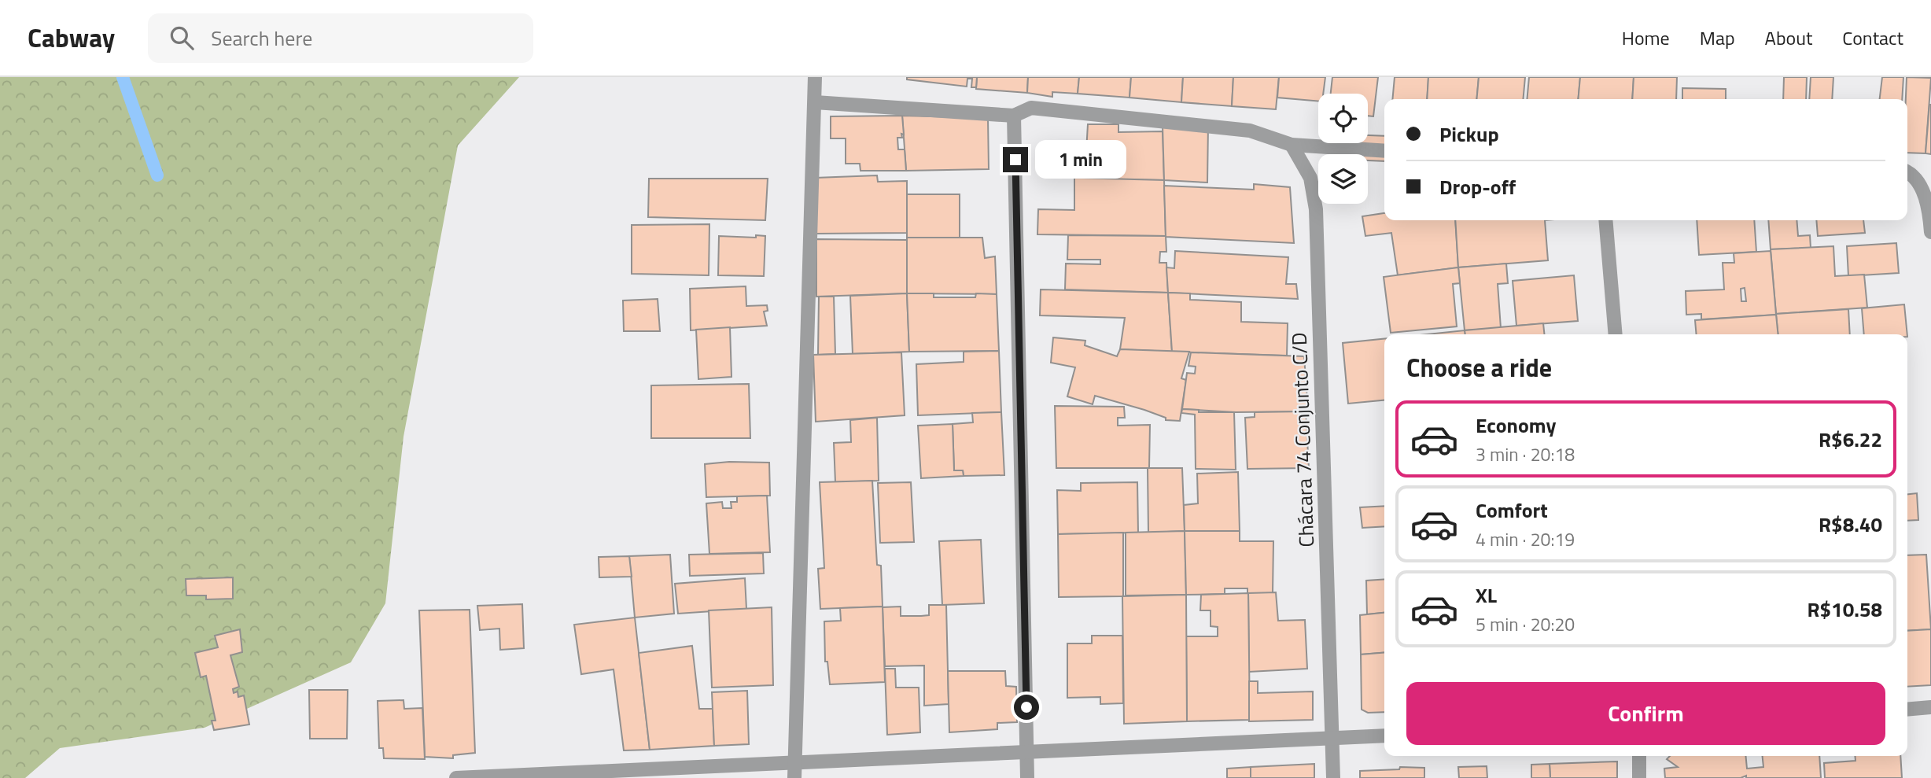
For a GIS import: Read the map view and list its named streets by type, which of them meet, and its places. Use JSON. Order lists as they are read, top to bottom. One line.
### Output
{"streets":{"street":["Chácara 74 Conjunto C/D"]},"page":{"header":"Cabway","search":"Search here","nav":["Home","Map","About","Contact"],"banner":["Pickup","Drop-off"],"bubble":"1 min","heading":"Choose a ride","list":[{"name":"Economy","note":"3 min · 20:18","value":"R$6.22"},{"name":"Comfort","note":"4 min · 20:19","value":"R$8.40"},{"name":"XL","note":"5 min · 20:20","value":"R$10.58"}],"buttons":"Confirm"}}
